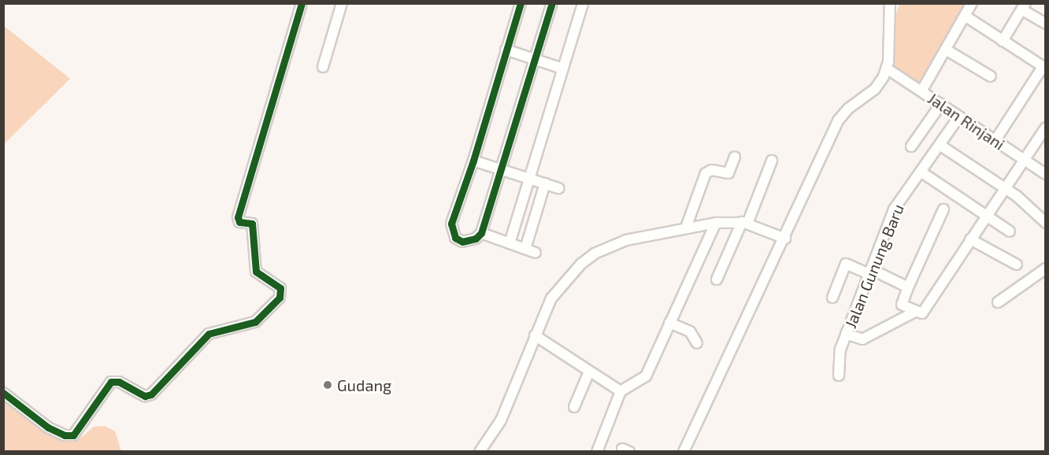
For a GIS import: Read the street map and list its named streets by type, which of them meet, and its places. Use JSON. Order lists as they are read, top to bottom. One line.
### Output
{"streets":{"street":["Jalan Rinjani","Jalan Gunung Baru"]},"crossings":[["Jalan Rinjani","Jalan Gunung Baru"]],"places":["Gudang"]}
